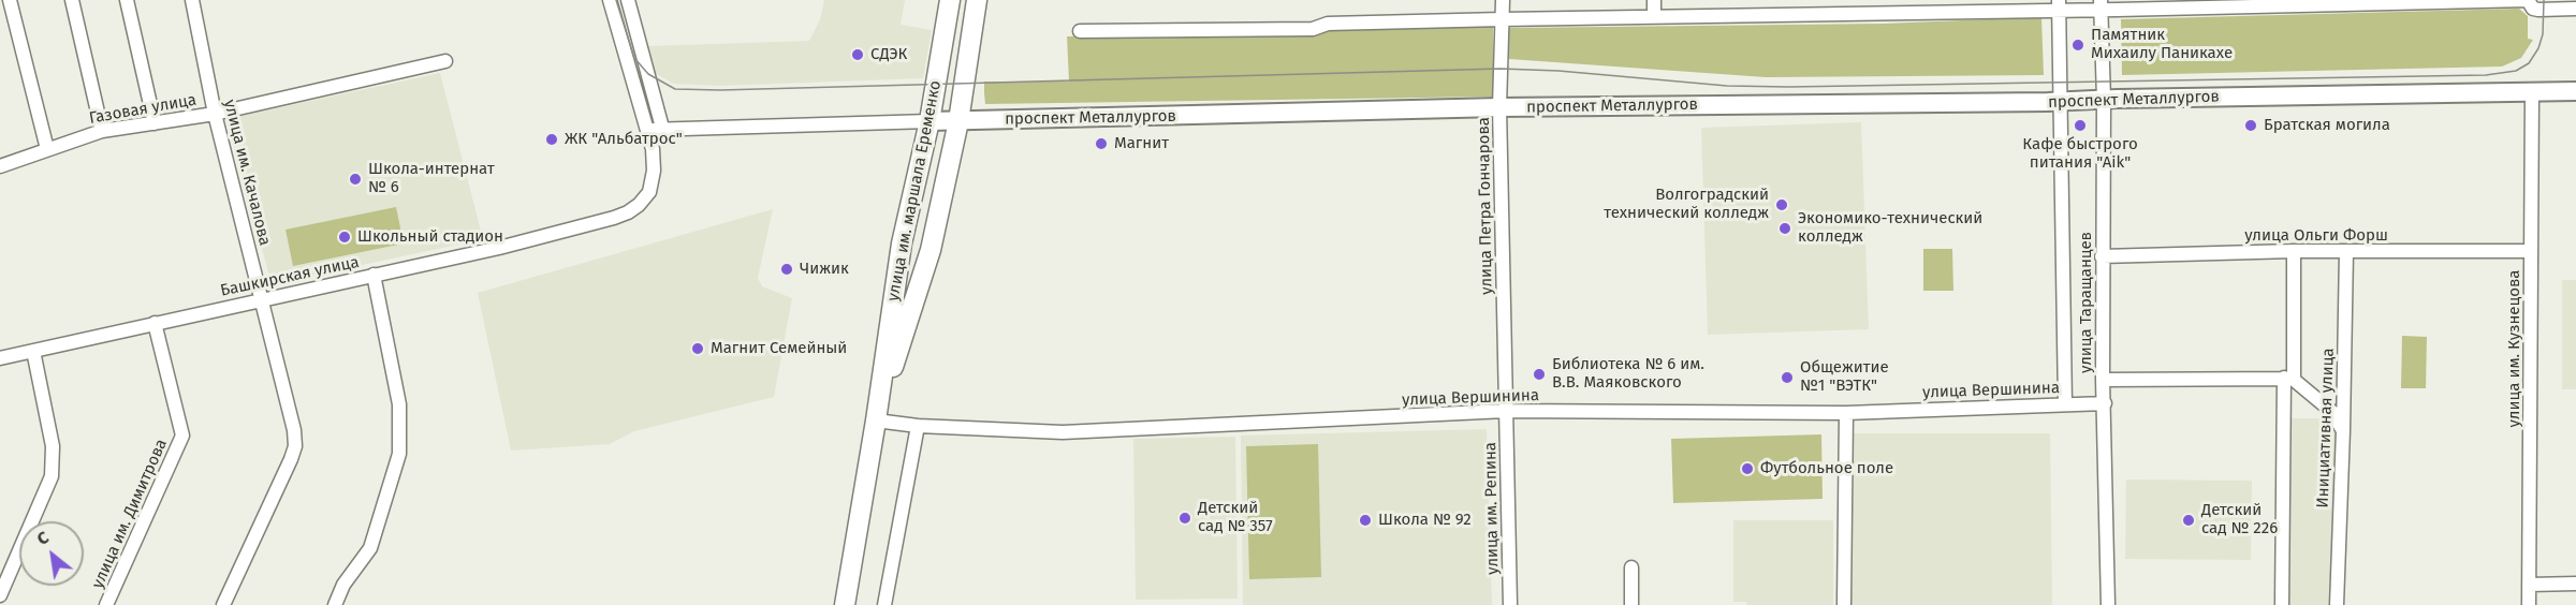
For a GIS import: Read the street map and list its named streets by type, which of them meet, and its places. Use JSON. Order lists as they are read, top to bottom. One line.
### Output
{"streets":{"highway":["улица им. маршала Еременко"],"main road":["проспект Металлургов"],"street":["Газовая улица","улица им. Качалова","улица Петра Гончарова","улица Ольги Форш","Башкирская улица","улица Таращанцев","улица им. Кузнецова","улица Вершинина","Инициативная улица","улица им. Репина","улица им. Димитрова"]},"crossings":[["проспект Металлургов","улица им. маршала Еременко"],["проспект Металлургов","улица Петра Гончарова"],["проспект Металлургов","Башкирская улица"],["проспект Металлургов","улица Таращанцев"],["проспект Металлургов","улица им. Кузнецова"],["Газовая улица","улица им. Качалова"],["улица им. Качалова","Башкирская улица"],["улица им. маршала Еременко","улица Вершинина"],["улица Петра Гончарова","улица Вершинина"],["улица Петра Гончарова","улица им. Репина"],["улица Ольги Форш","улица Таращанцев"],["улица Ольги Форш","улица им. Кузнецова"],["улица Ольги Форш","Инициативная улица"],["Башкирская улица","улица им. Димитрова"],["улица Таращанцев","улица Вершинина"],["улица Вершинина","улица им. Репина"]],"places":["Памятник Михаилу Паникахе","СДЭК","Кафе быстрого питания \"Aik\"","Братская могила","ЖК \"Альбатрос\"","Магнит","Школа-интернат № 6","Волгоградский технический колледж","Экономико-технический колледж","Школьный стадион","Чижик","Магнит Семейный","Библиотека № 6 им. В.В. Маяковского","Общежитие №1 \"ВЭТК\"","Футбольное поле","Детский сад № 357","Школа № 92","Детский сад № 226"],"north":"top left"}
